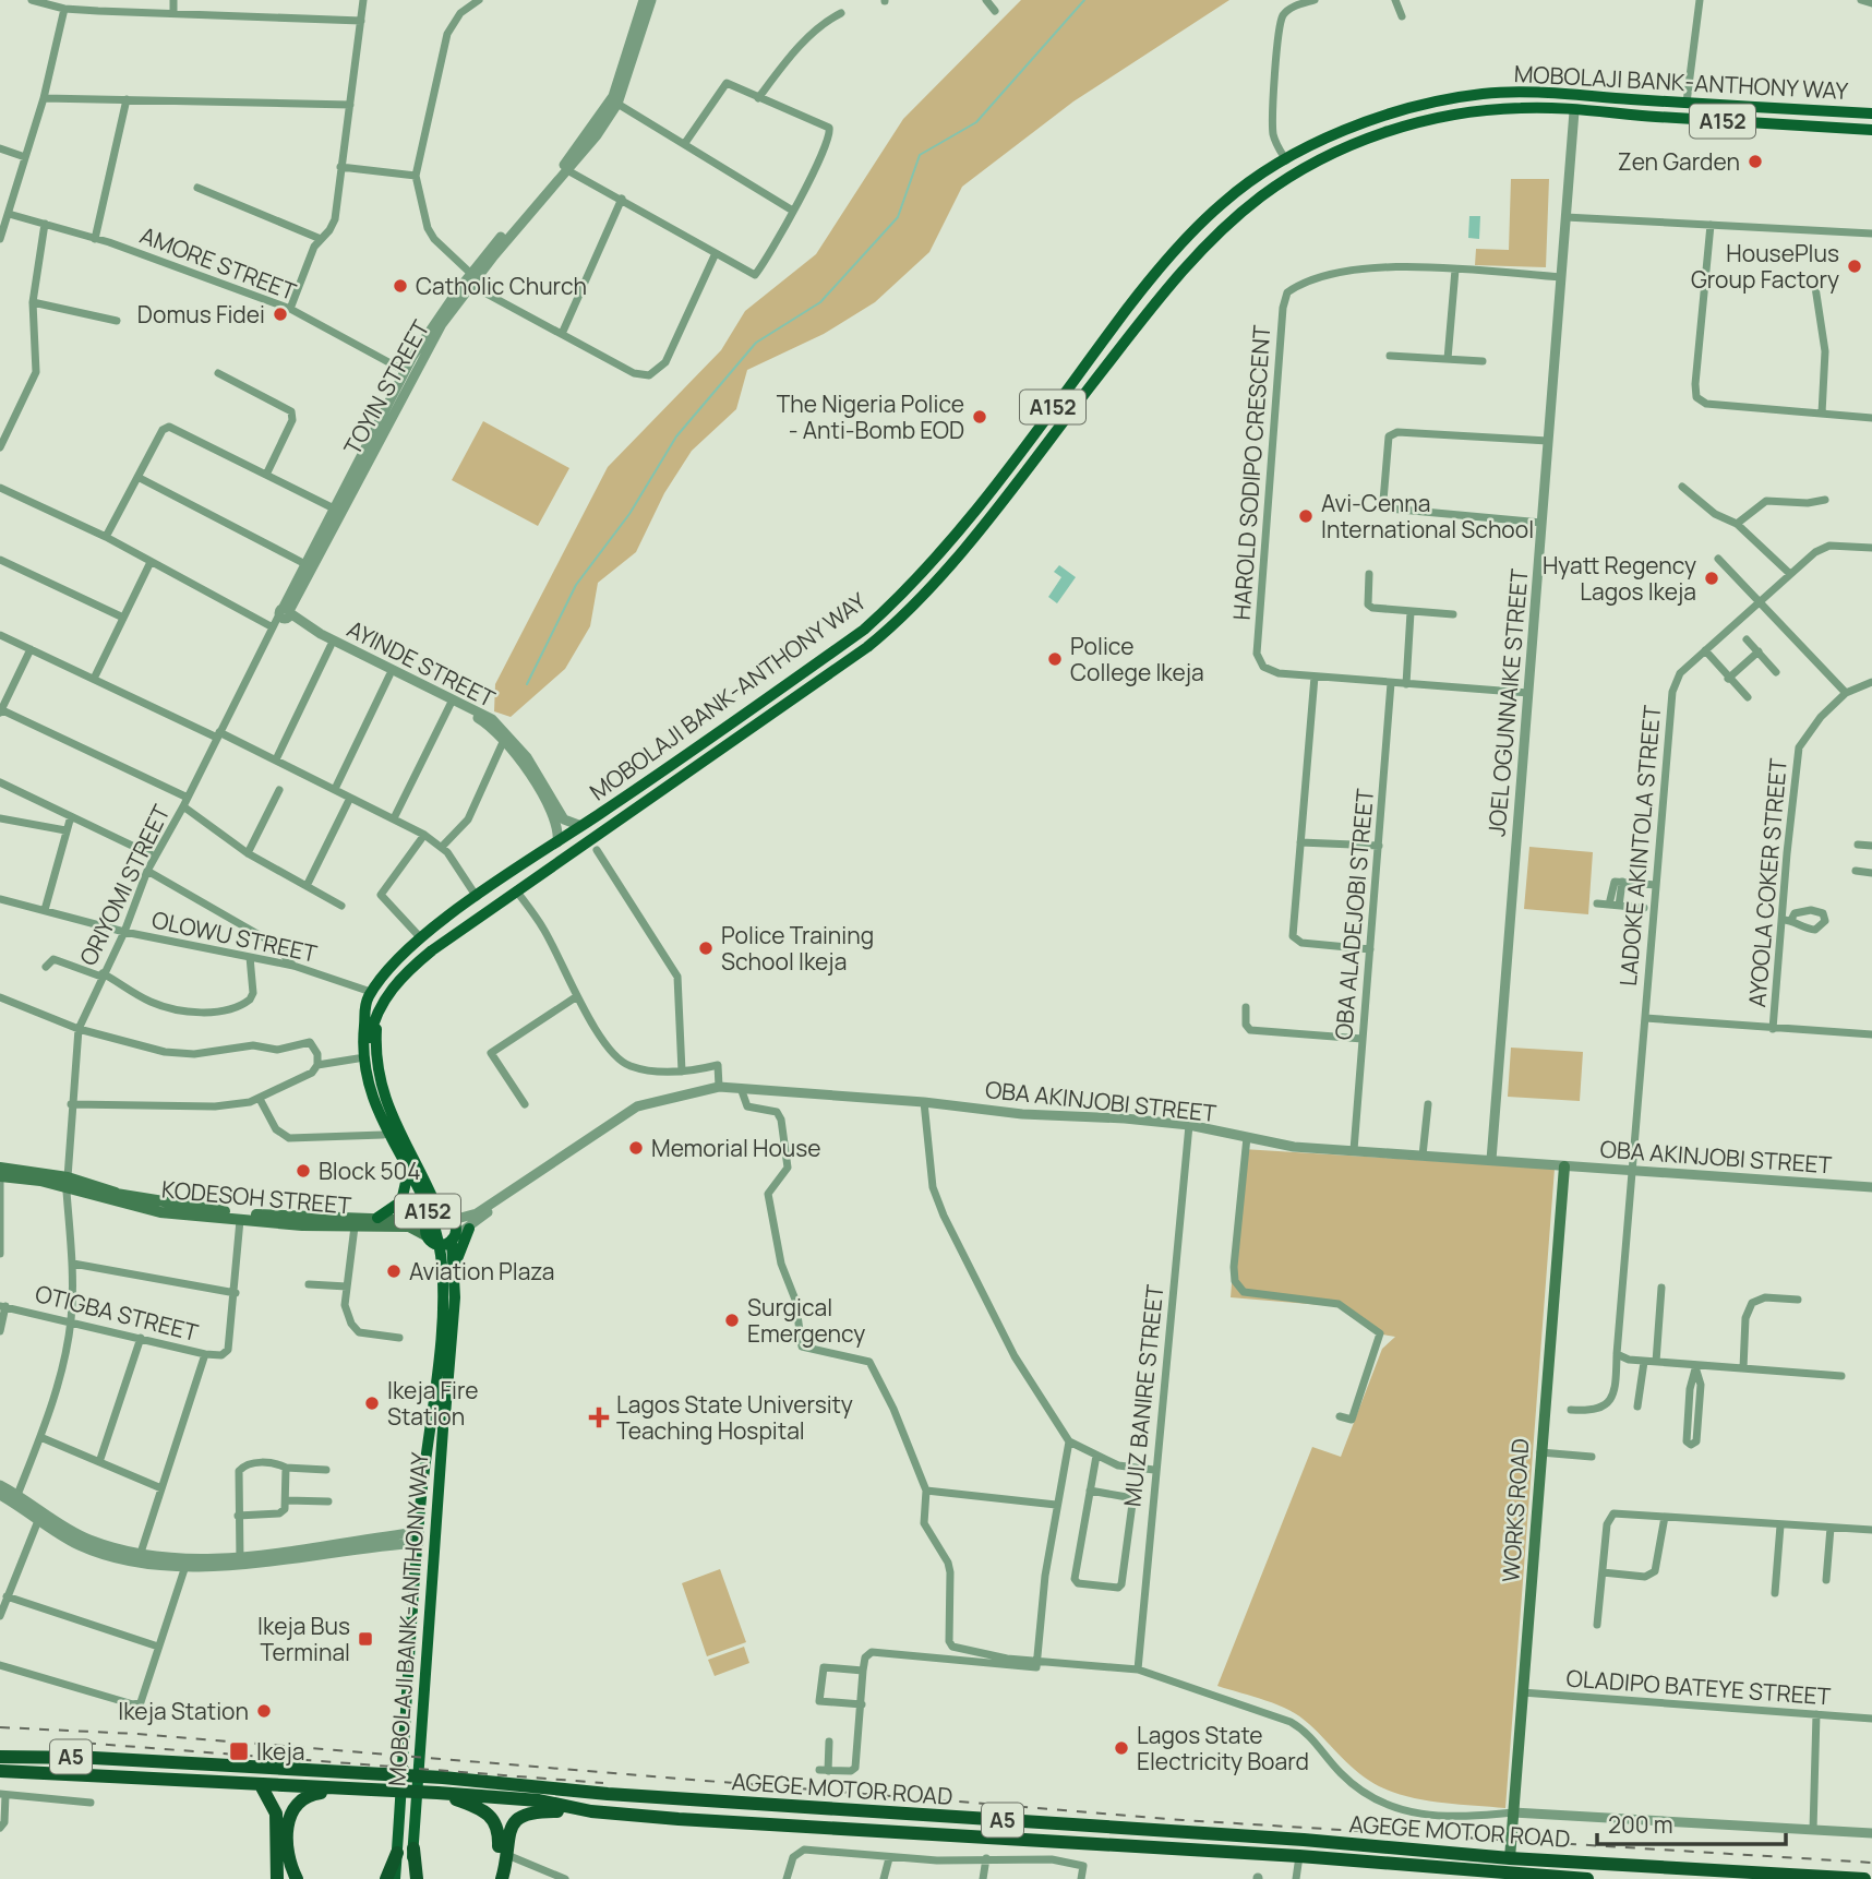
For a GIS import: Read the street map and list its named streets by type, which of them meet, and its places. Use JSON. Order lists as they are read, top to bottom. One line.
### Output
{"streets":{"highway":["A5","AGEGE MOTOR ROAD"],"main road":["MOBOLAJI BANK-ANTHONY WAY","A152","KODESOH STREET","WORKS ROAD"],"street":["AMORE STREET","TOYIN STREET","HAROLD SODIPO CRESCENT","AYINDE STREET","JOEL OGUNNAIKE STREET","LADOKE AKINTOLA STREET","AYOOLA COKER STREET","ORIYOMI STREET","OBA ALADEJOBI STREET","OLOWU STREET","OBA AKINJOBI STREET","OTIGBA STREET","MUIZ BANIRE STREET","OLADIPO BATEYE STREET"]},"crossings":[["MOBOLAJI BANK-ANTHONY WAY","A152"],["MOBOLAJI BANK-ANTHONY WAY","AYINDE STREET"],["MOBOLAJI BANK-ANTHONY WAY","JOEL OGUNNAIKE STREET"],["MOBOLAJI BANK-ANTHONY WAY","OLOWU STREET"],["AMORE STREET","TOYIN STREET"],["TOYIN STREET","AYINDE STREET"],["TOYIN STREET","ORIYOMI STREET"],["HAROLD SODIPO CRESCENT","JOEL OGUNNAIKE STREET"],["HAROLD SODIPO CRESCENT","OBA ALADEJOBI STREET"],["AYINDE STREET","ORIYOMI STREET"],["JOEL OGUNNAIKE STREET","OBA AKINJOBI STREET"],["LADOKE AKINTOLA STREET","OBA AKINJOBI STREET"],["ORIYOMI STREET","OLOWU STREET"],["OBA ALADEJOBI STREET","OBA AKINJOBI STREET"],["OBA AKINJOBI STREET","KODESOH STREET"],["OBA AKINJOBI STREET","MUIZ BANIRE STREET"],["OBA AKINJOBI STREET","WORKS ROAD"],["KODESOH STREET","OTIGBA STREET"],["WORKS ROAD","OLADIPO BATEYE STREET"],["WORKS ROAD","AGEGE MOTOR ROAD"]],"places":{"other":["Zen Garden","HousePlus Group Factory","Catholic Church","Domus Fidei","The Nigeria Police - Anti-Bomb EOD","Avi-Cenna International School","Hyatt Regency Lagos Ikeja","Police College Ikeja","Police Training School Ikeja","Memorial House","Block 504","Aviation Plaza","Surgical Emergency","Ikeja Fire Station","Ikeja Station","Lagos State Electricity Board"],"health":["Lagos State University Teaching Hospital"],"transit":["Ikeja Bus Terminal","Ikeja"]},"scale_bar":"200 m"}
